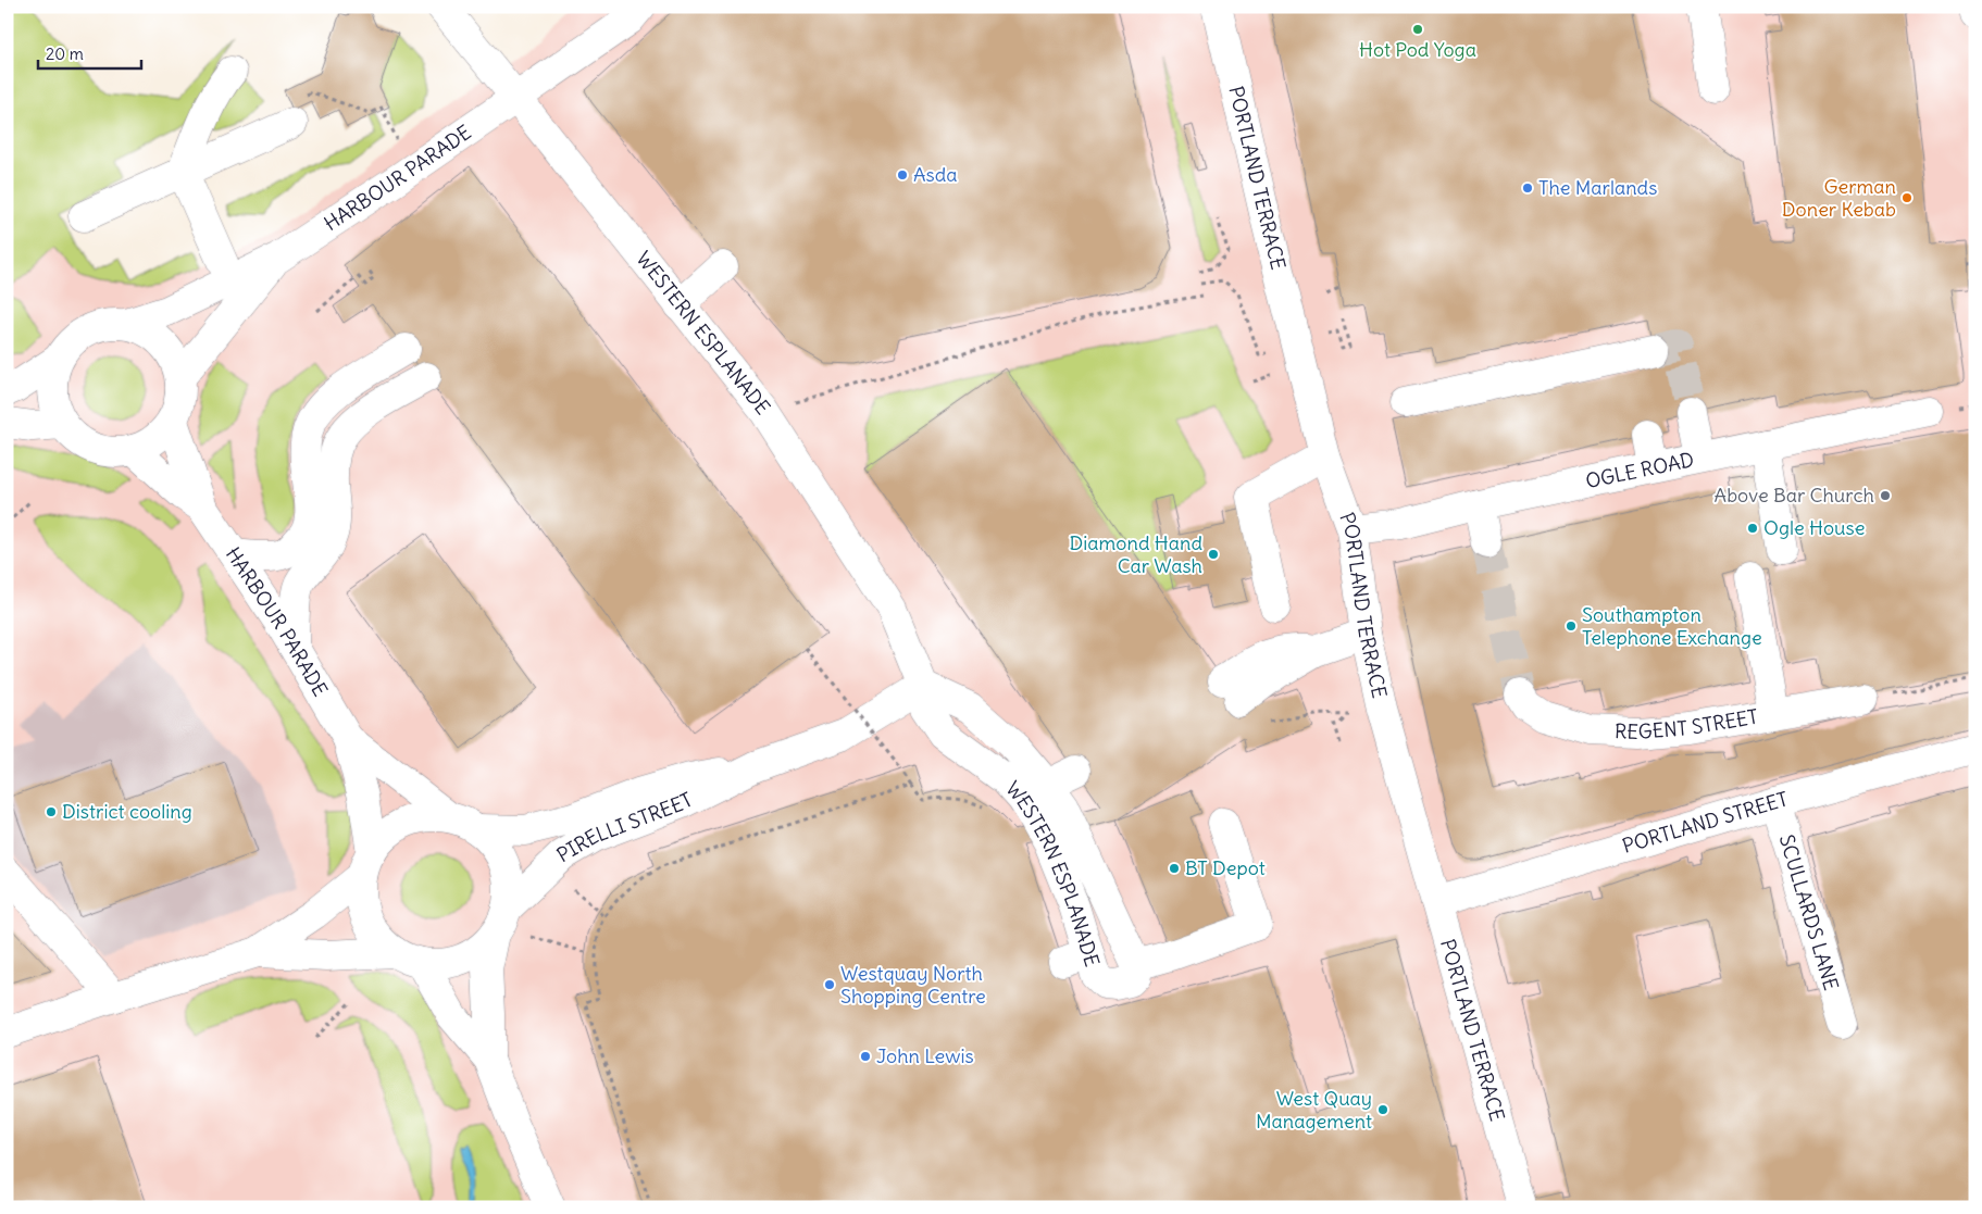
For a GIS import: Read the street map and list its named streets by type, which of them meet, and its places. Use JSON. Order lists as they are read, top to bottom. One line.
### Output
{"streets":{"street":["HARBOUR PARADE","PORTLAND TERRACE","WESTERN ESPLANADE","OGLE ROAD","REGENT STREET","PORTLAND STREET","PIRELLI STREET","SCULLARDS LANE"]},"crossings":[["HARBOUR PARADE","WESTERN ESPLANADE"],["HARBOUR PARADE","PIRELLI STREET"],["PORTLAND TERRACE","OGLE ROAD"],["PORTLAND TERRACE","PORTLAND STREET"],["WESTERN ESPLANADE","PIRELLI STREET"],["PORTLAND STREET","SCULLARDS LANE"]],"places":["Hot Pod Yoga","Asda","The Marlands","German Doner Kebab","Above Bar Church","Ogle House","Diamond Hand Car Wash","Southampton Telephone Exchange","District cooling","BT Depot","Westquay North Shopping Centre","John Lewis","West Quay Management"],"scale_bar":"20 m"}
